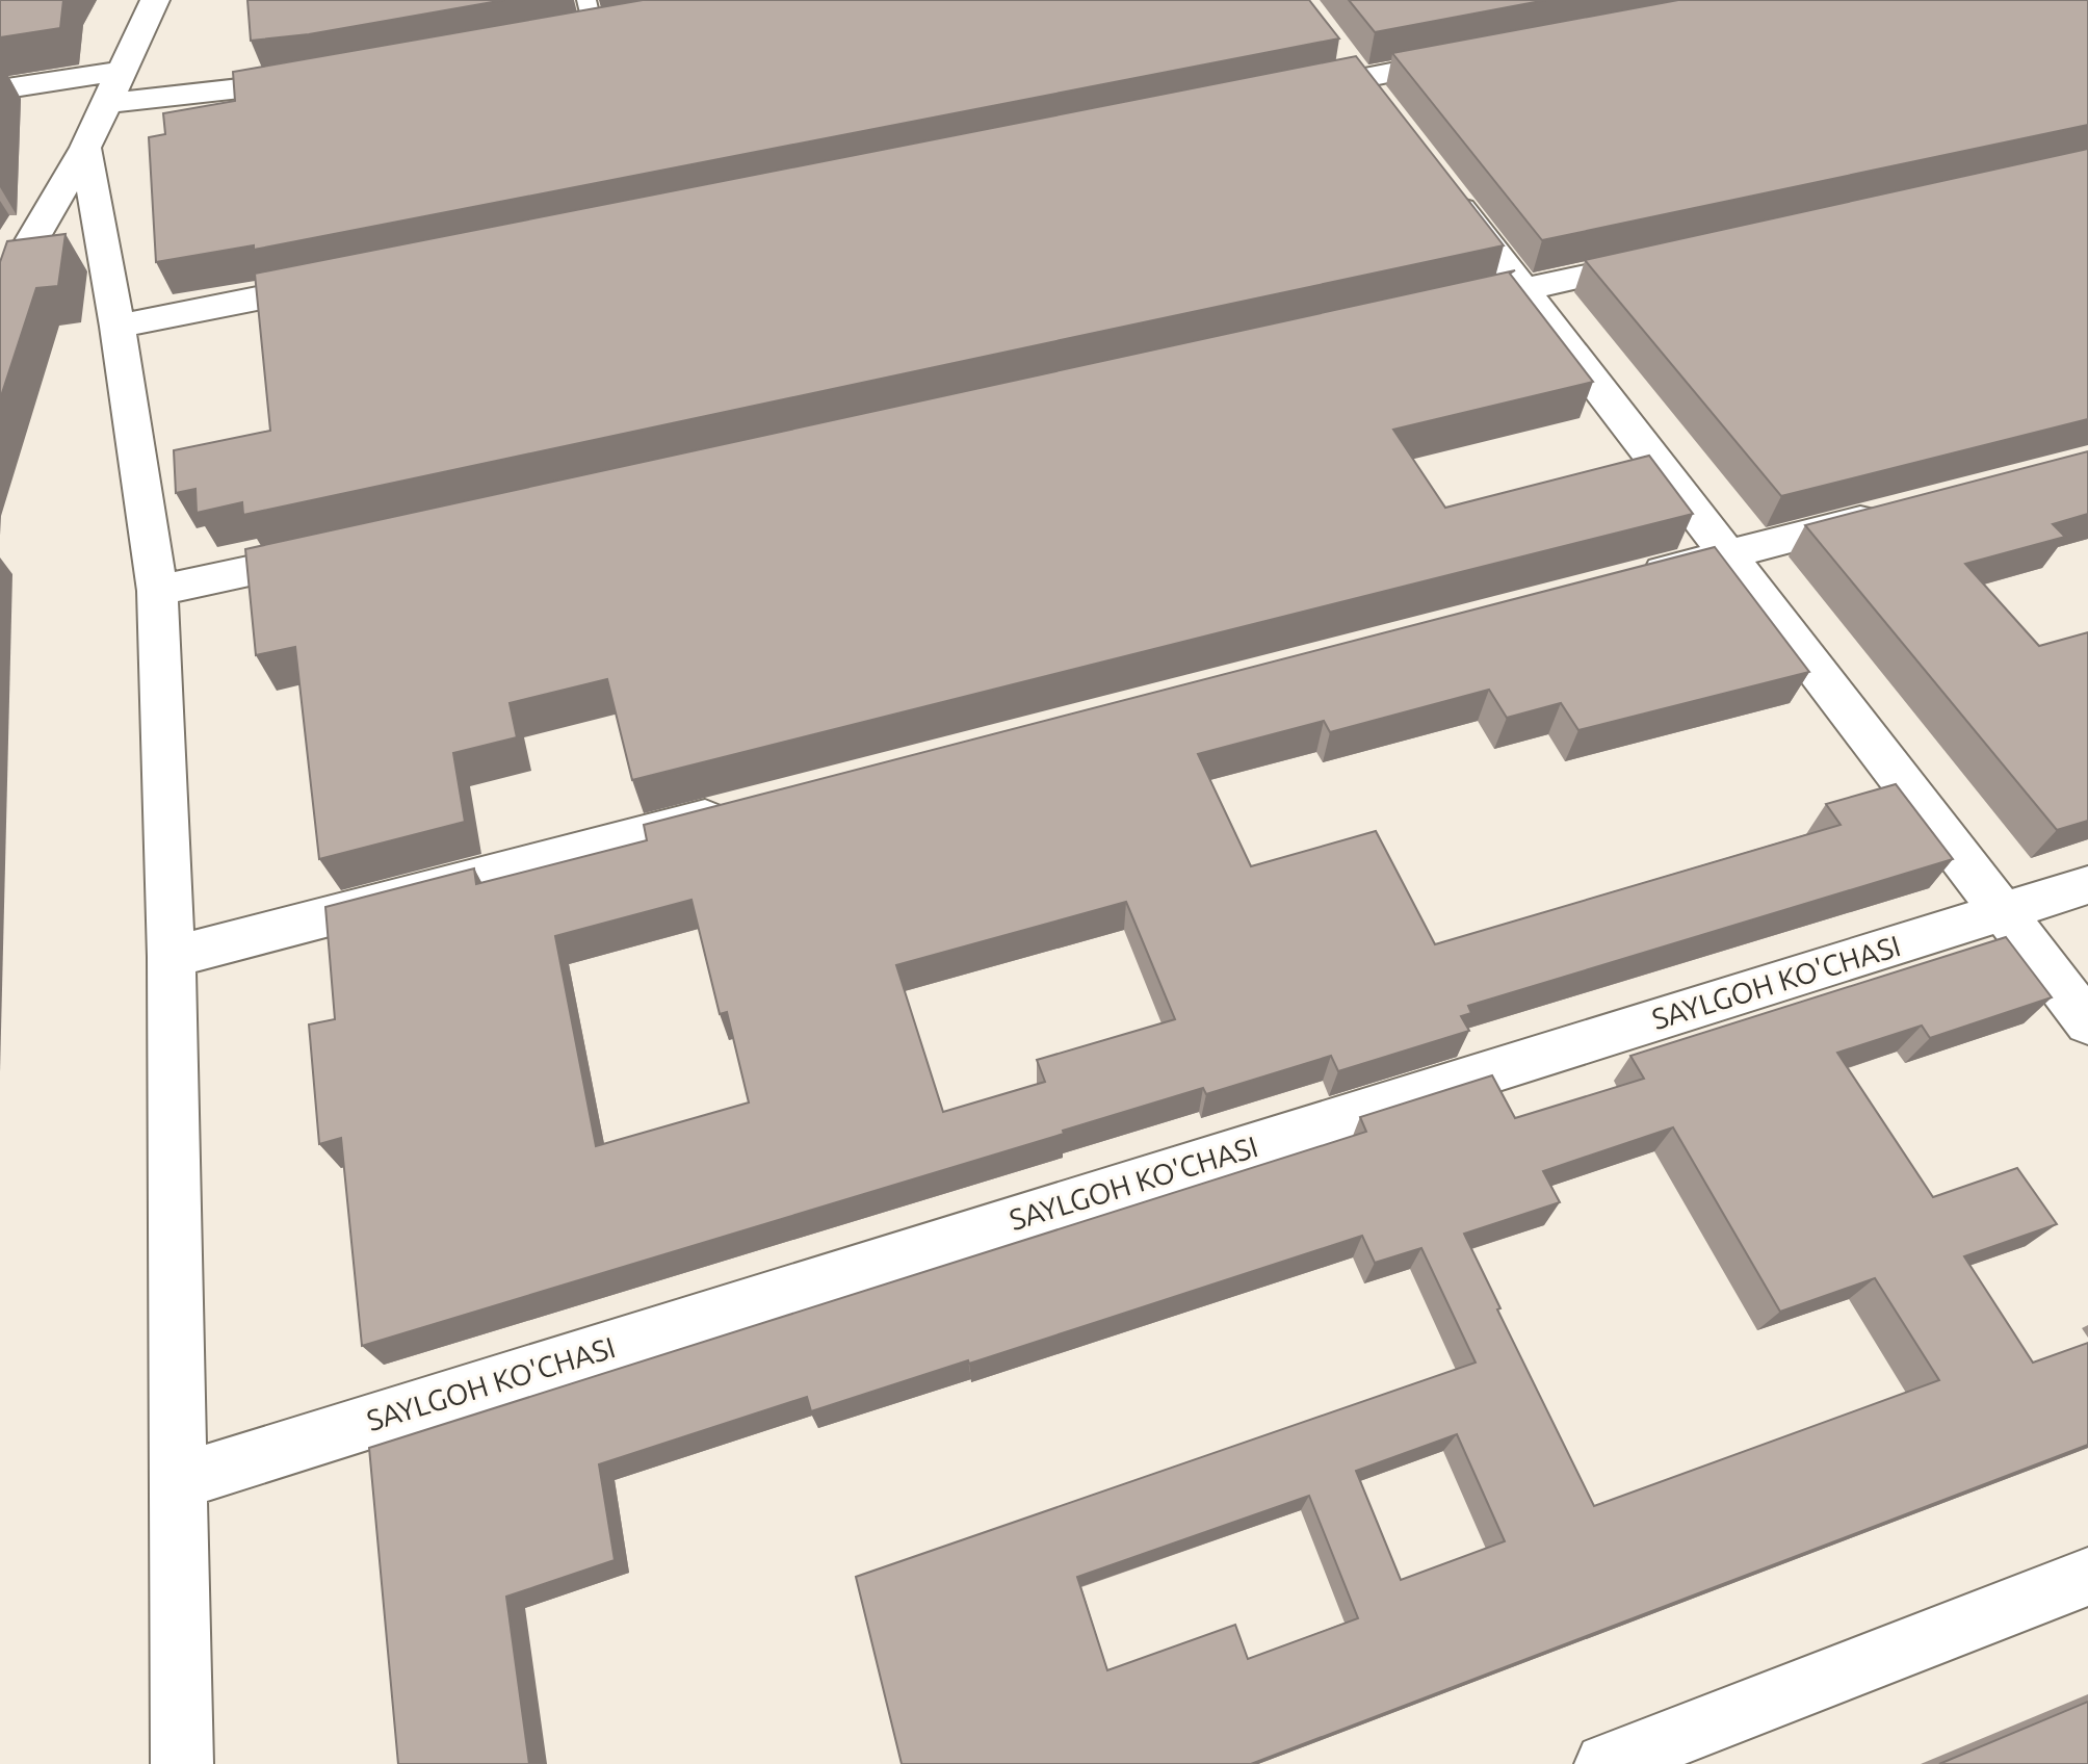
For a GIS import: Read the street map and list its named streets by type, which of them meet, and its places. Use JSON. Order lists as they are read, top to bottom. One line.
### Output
{"streets":{"street":["SAYLGOH KO'CHASI"]}}
